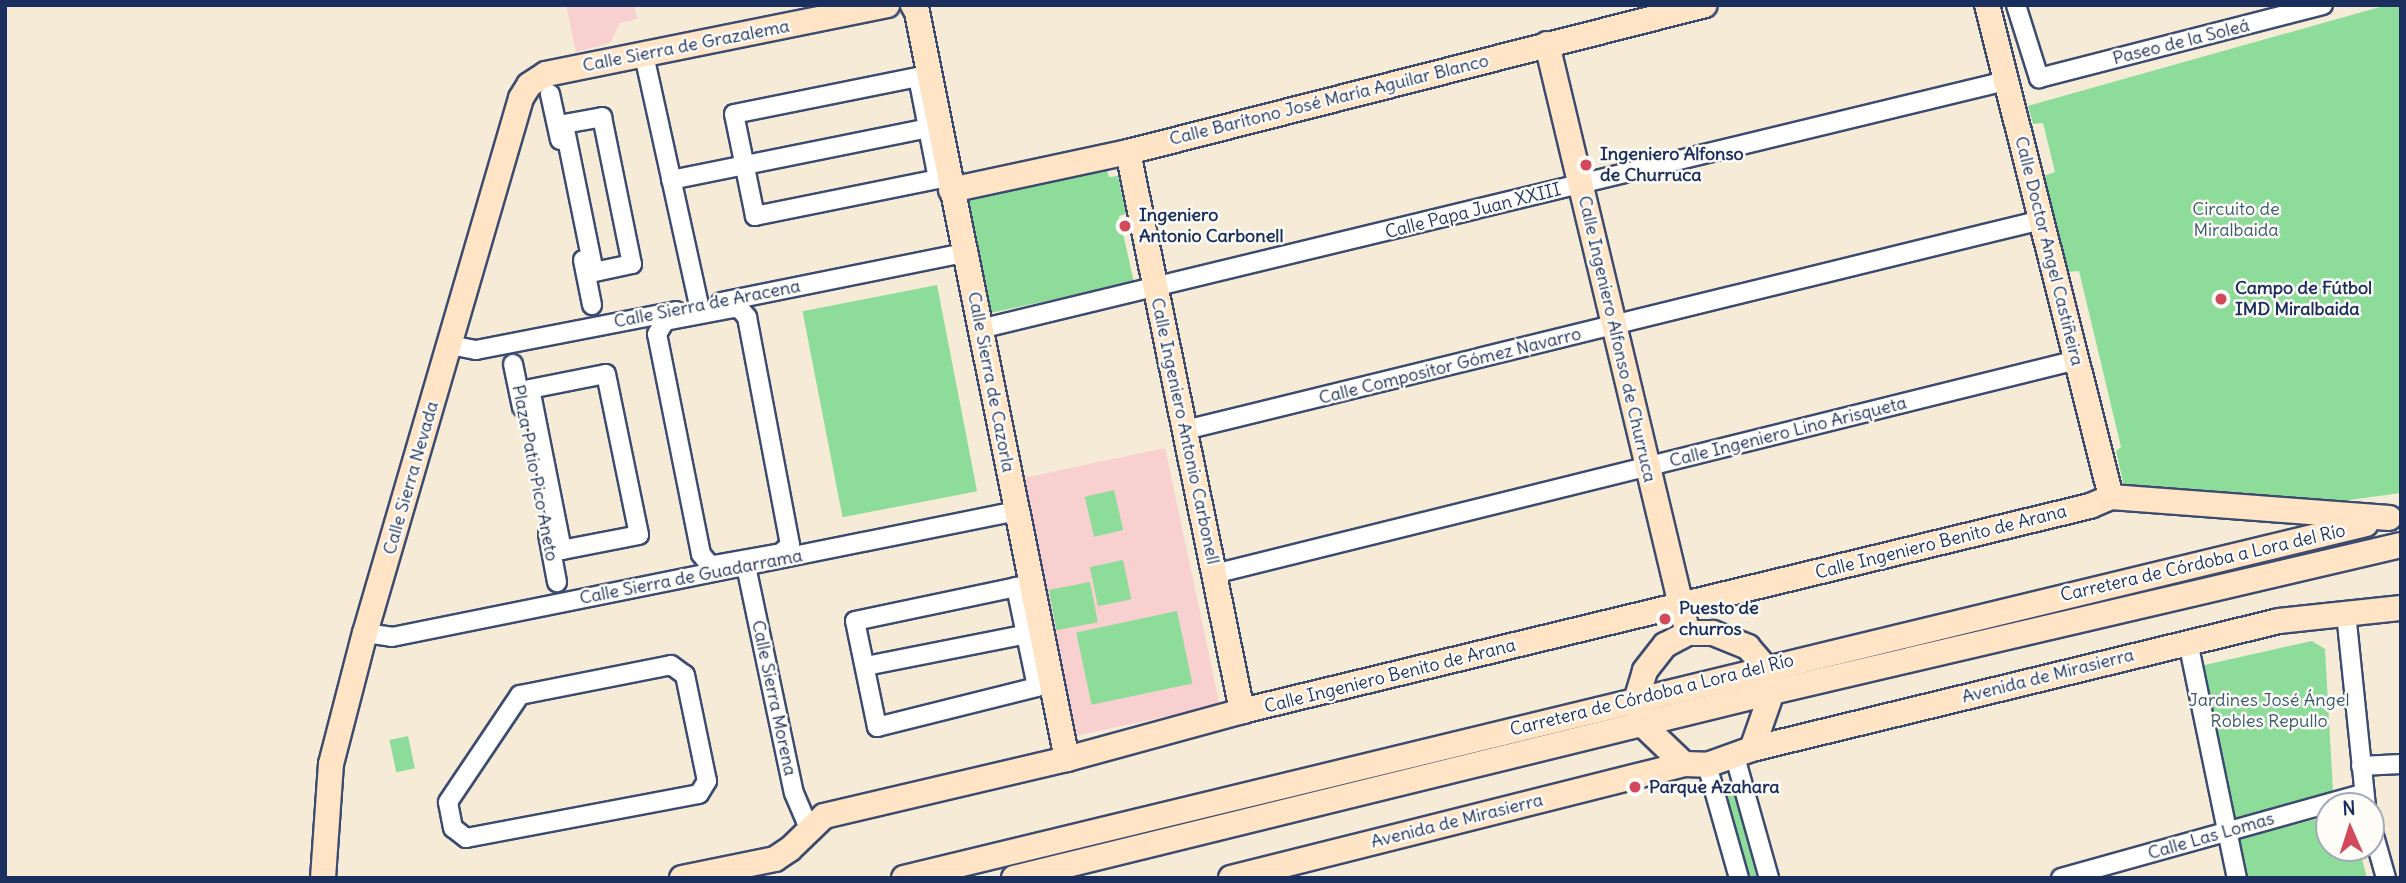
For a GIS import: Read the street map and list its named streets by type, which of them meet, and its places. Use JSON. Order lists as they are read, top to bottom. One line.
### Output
{"streets":{"street":["Paseo de la Soleá","Calle Sierra de Grazalema","Calle Barítono José María Aguilar Blanco","Calle Papa Juan XXIII","Calle Doctor Angel Castiñeira","Calle Sierra de Aracena","Calle Ingeniero Alfonso de Churruca","Calle Compositor Gómez Navarro","Calle Sierra de Cazorla","Calle Ingeniero Antonio Carbonell","Calle Ingeniero Lino Arisqueta","Plaza Patio Pico Aneto","Calle Sierra Nevada","Calle Ingeniero Benito de Arana","Carretera de Córdoba a Lora del Río","Calle Sierra de Guadarrama","Avenida de Mirasierra","Calle Sierra Morena","Calle Las Lomas"]},"crossings":[["Calle Sierra de Grazalema","Calle Sierra Nevada"],["Calle Barítono José María Aguilar Blanco","Calle Ingeniero Alfonso de Churruca"],["Calle Barítono José María Aguilar Blanco","Calle Sierra de Cazorla"],["Calle Barítono José María Aguilar Blanco","Calle Ingeniero Antonio Carbonell"],["Calle Papa Juan XXIII","Calle Doctor Angel Castiñeira"],["Calle Papa Juan XXIII","Calle Ingeniero Alfonso de Churruca"],["Calle Papa Juan XXIII","Calle Sierra de Cazorla"],["Calle Papa Juan XXIII","Calle Ingeniero Antonio Carbonell"],["Calle Doctor Angel Castiñeira","Calle Compositor Gómez Navarro"],["Calle Doctor Angel Castiñeira","Calle Ingeniero Lino Arisqueta"],["Calle Doctor Angel Castiñeira","Calle Ingeniero Benito de Arana"],["Calle Sierra de Aracena","Calle Sierra de Cazorla"],["Calle Sierra de Aracena","Calle Sierra Nevada"],["Calle Ingeniero Alfonso de Churruca","Calle Compositor Gómez Navarro"],["Calle Ingeniero Alfonso de Churruca","Calle Ingeniero Lino Arisqueta"],["Calle Ingeniero Alfonso de Churruca","Calle Ingeniero Benito de Arana"],["Calle Compositor Gómez Navarro","Calle Ingeniero Antonio Carbonell"],["Calle Sierra de Cazorla","Calle Ingeniero Benito de Arana"],["Calle Sierra de Cazorla","Calle Sierra de Guadarrama"],["Calle Ingeniero Antonio Carbonell","Calle Ingeniero Lino Arisqueta"],["Calle Ingeniero Antonio Carbonell","Calle Ingeniero Benito de Arana"],["Calle Sierra Nevada","Calle Sierra de Guadarrama"],["Calle Ingeniero Benito de Arana","Calle Sierra Morena"],["Calle Sierra de Guadarrama","Calle Sierra Morena"]],"parks":["Circuito de Miralbaida","Jardines José Ángel Robles Repullo"],"places":["Ingeniero Alfonso de Churruca","Ingeniero Antonio Carbonell","Campo de Fútbol IMD Miralbaida","Puesto de churros","Parque Azahara"],"north":"top"}
